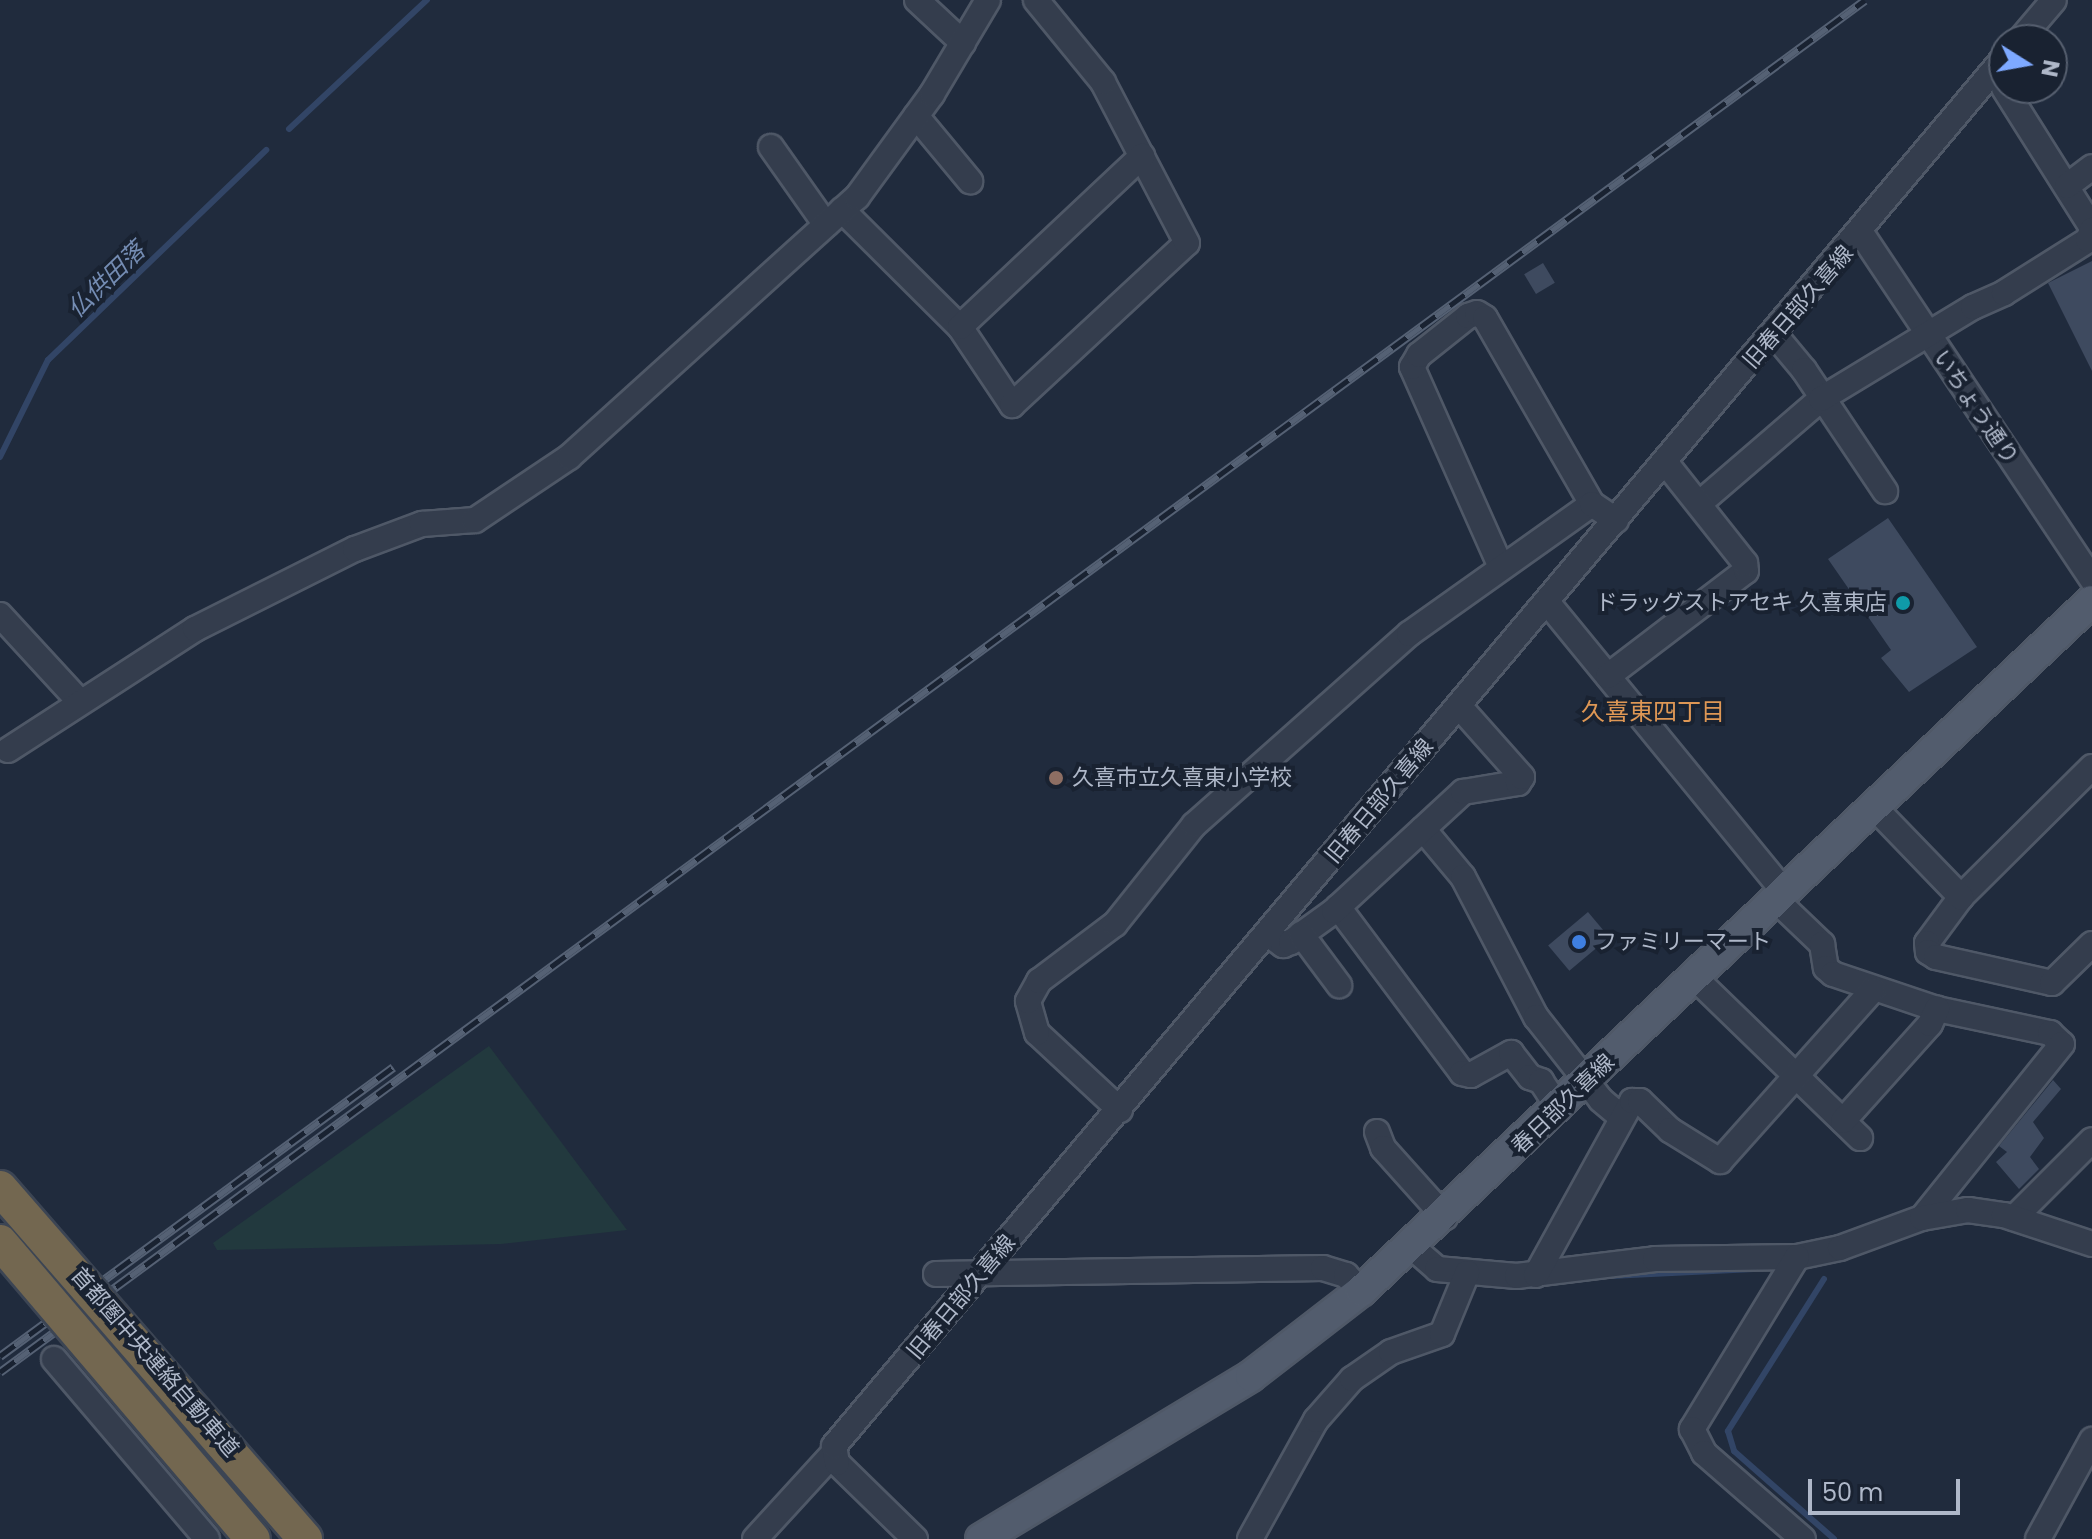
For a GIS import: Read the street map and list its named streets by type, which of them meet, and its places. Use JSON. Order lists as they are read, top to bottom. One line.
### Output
{"streets":{"highway":["首都圏中央連絡自動車道"],"main road":["春日部久喜線"],"street":["旧春日部久喜線","いちょう通り"]},"crossings":[["旧春日部久喜線","いちょう通り"]],"districts":["久喜東四丁目"],"water":["仏供田落"],"places":["ドラッグストアセキ 久喜東店","久喜市立久喜東小学校","ファミリーマート"],"scale_bar":"50 m","north":"right"}
